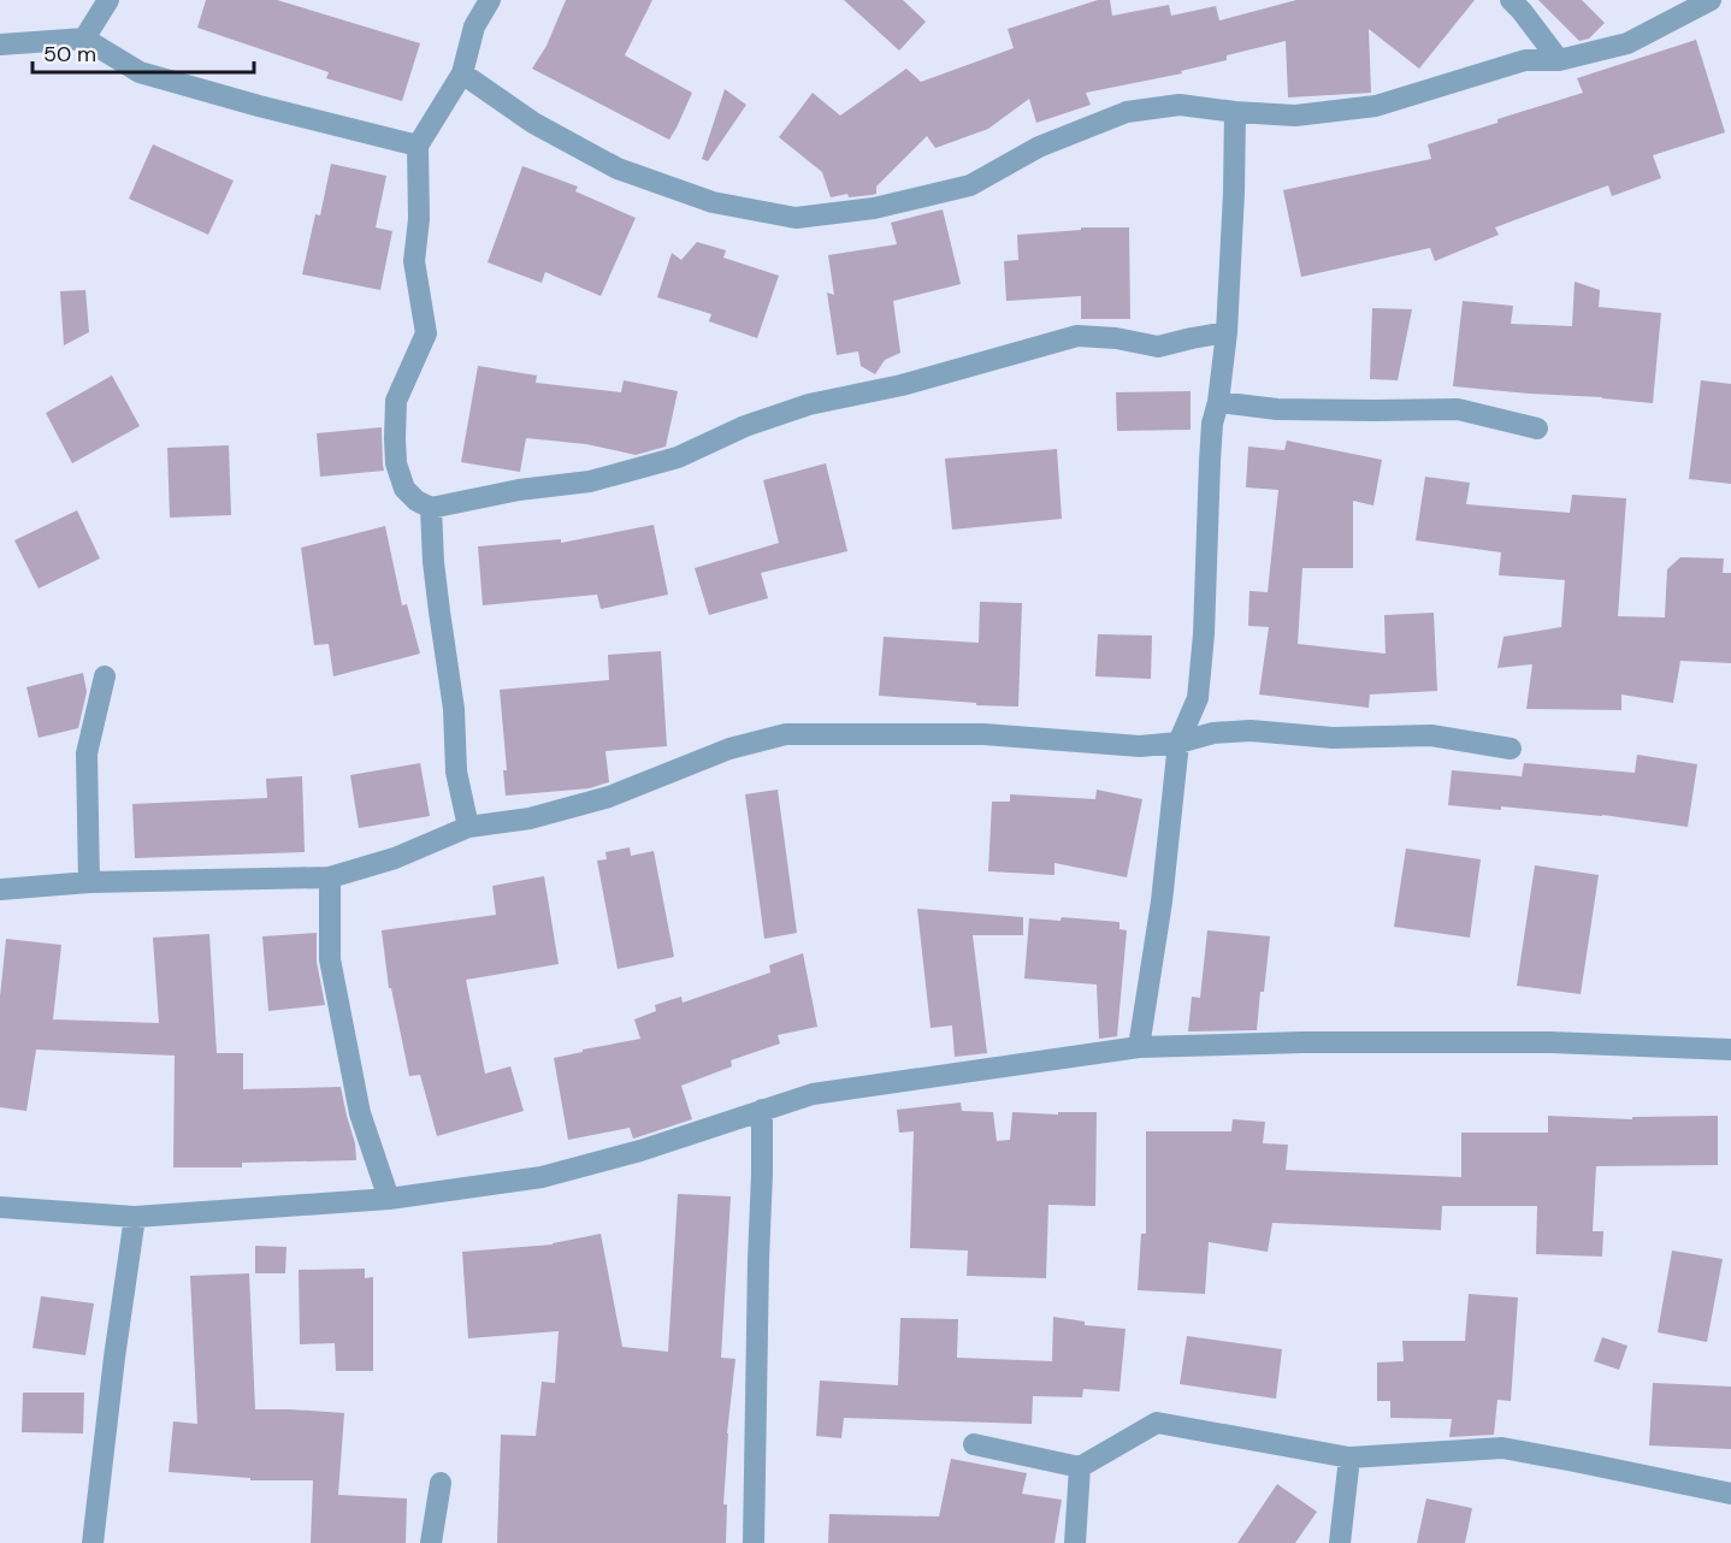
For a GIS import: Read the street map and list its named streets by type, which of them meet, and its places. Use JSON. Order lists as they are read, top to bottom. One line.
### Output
{"scale_bar":"50 m"}
